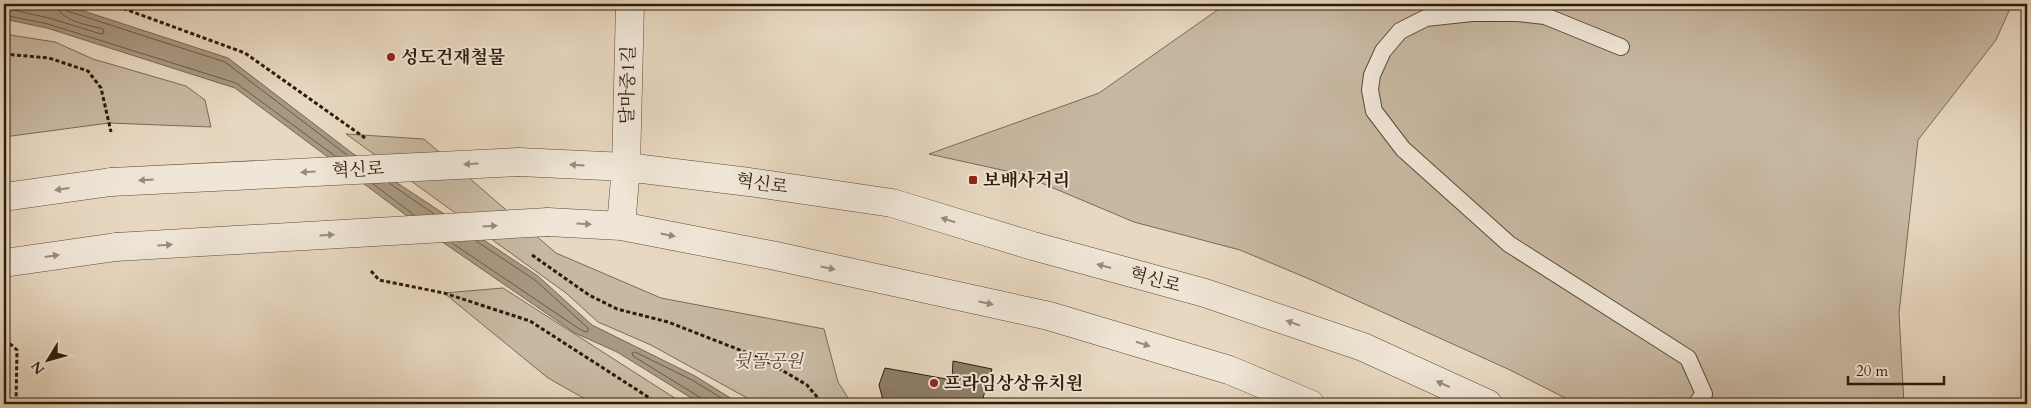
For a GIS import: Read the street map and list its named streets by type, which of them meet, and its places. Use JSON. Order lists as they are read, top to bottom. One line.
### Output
{"streets":{"street":["달마중1길","혁신로"]},"crossings":[["달마중1길","혁신로"]],"parks":["뒷골공원"],"places":{"other":["성도건재철물","프라임상상유치원"],"transit":["보배사거리"]},"scale_bar":"20 m","north":"bottom left"}
